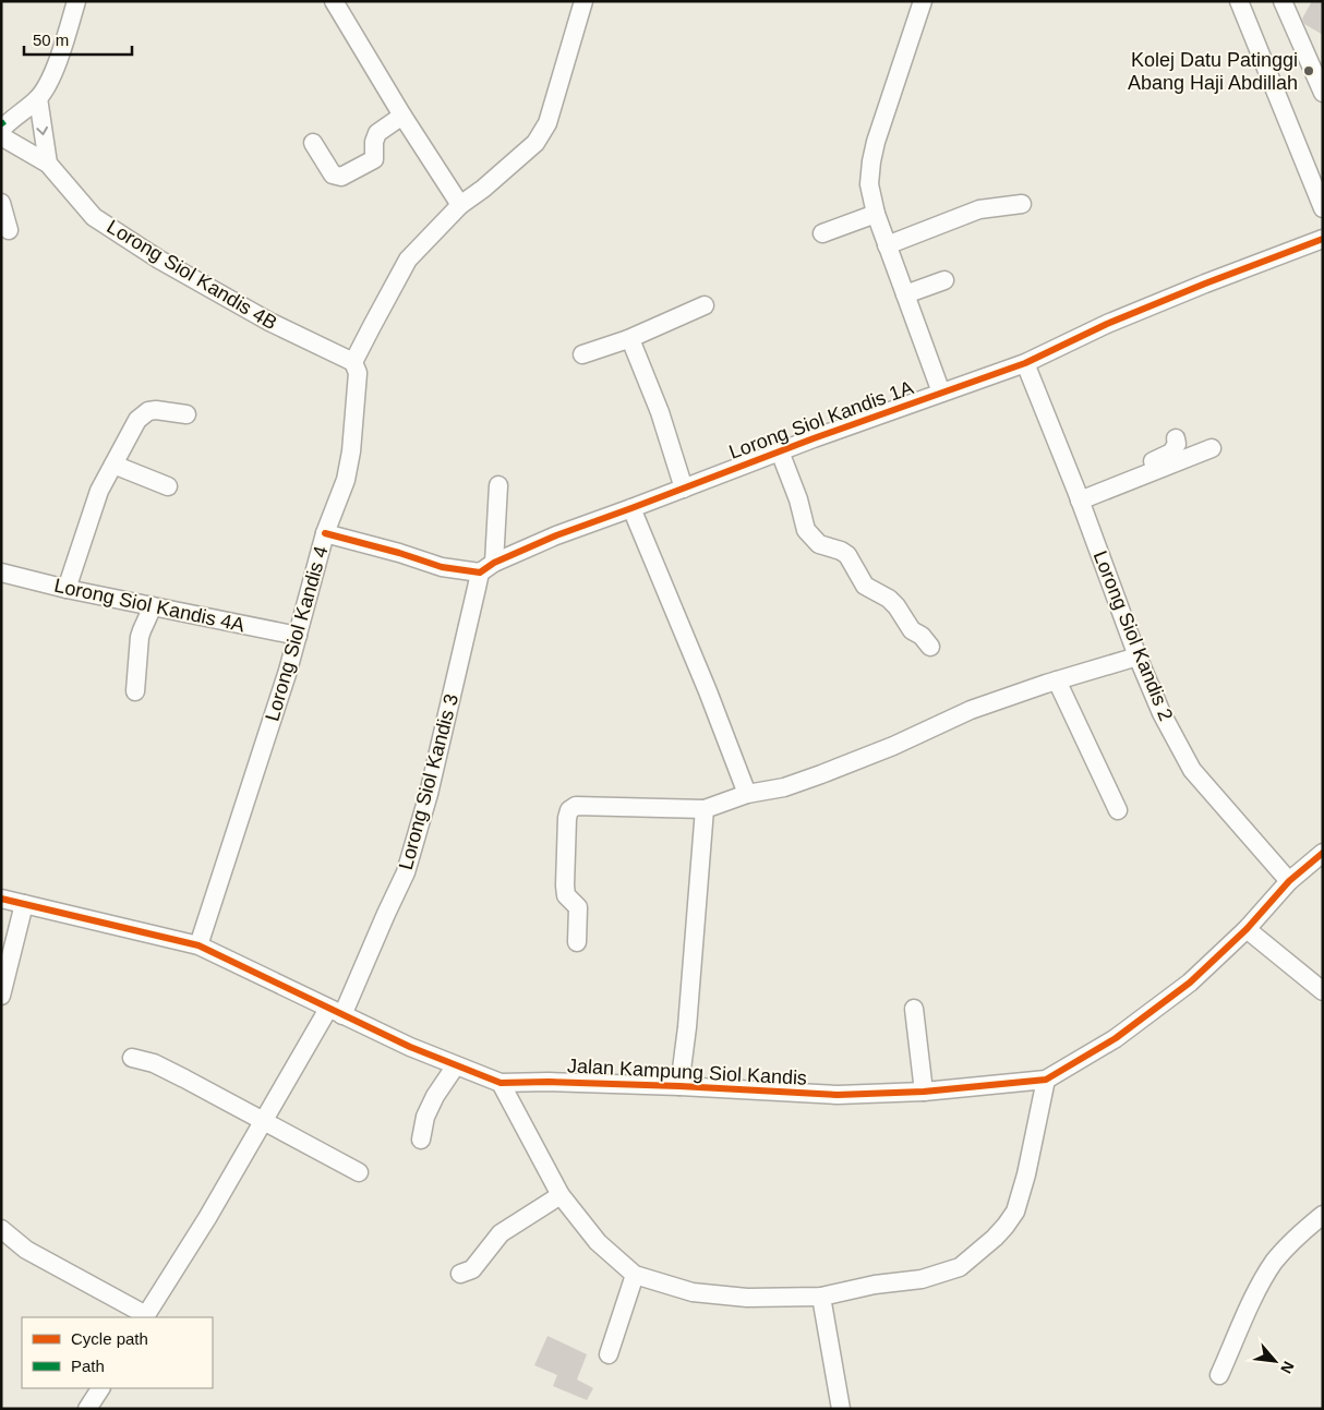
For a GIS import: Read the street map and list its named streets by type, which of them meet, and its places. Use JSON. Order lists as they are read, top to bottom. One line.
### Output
{"streets":{"street":["Lorong Siol Kandis 4B","Lorong Siol Kandis 1A","Lorong Siol Kandis 4A","Lorong Siol Kandis 4","Lorong Siol Kandis 2","Lorong Siol Kandis 3","Jalan Kampung Siol Kandis"]},"crossings":[["Lorong Siol Kandis 4B","Lorong Siol Kandis 4"],["Lorong Siol Kandis 1A","Lorong Siol Kandis 2"],["Lorong Siol Kandis 1A","Lorong Siol Kandis 3"],["Lorong Siol Kandis 4A","Lorong Siol Kandis 4"],["Lorong Siol Kandis 4","Jalan Kampung Siol Kandis"],["Lorong Siol Kandis 2","Jalan Kampung Siol Kandis"],["Lorong Siol Kandis 3","Jalan Kampung Siol Kandis"]],"places":["Kolej Datu Patinggi Abang Haji Abdillah"],"legend":["Cycle path","Path"],"scale_bar":"50 m","north":"bottom right"}
